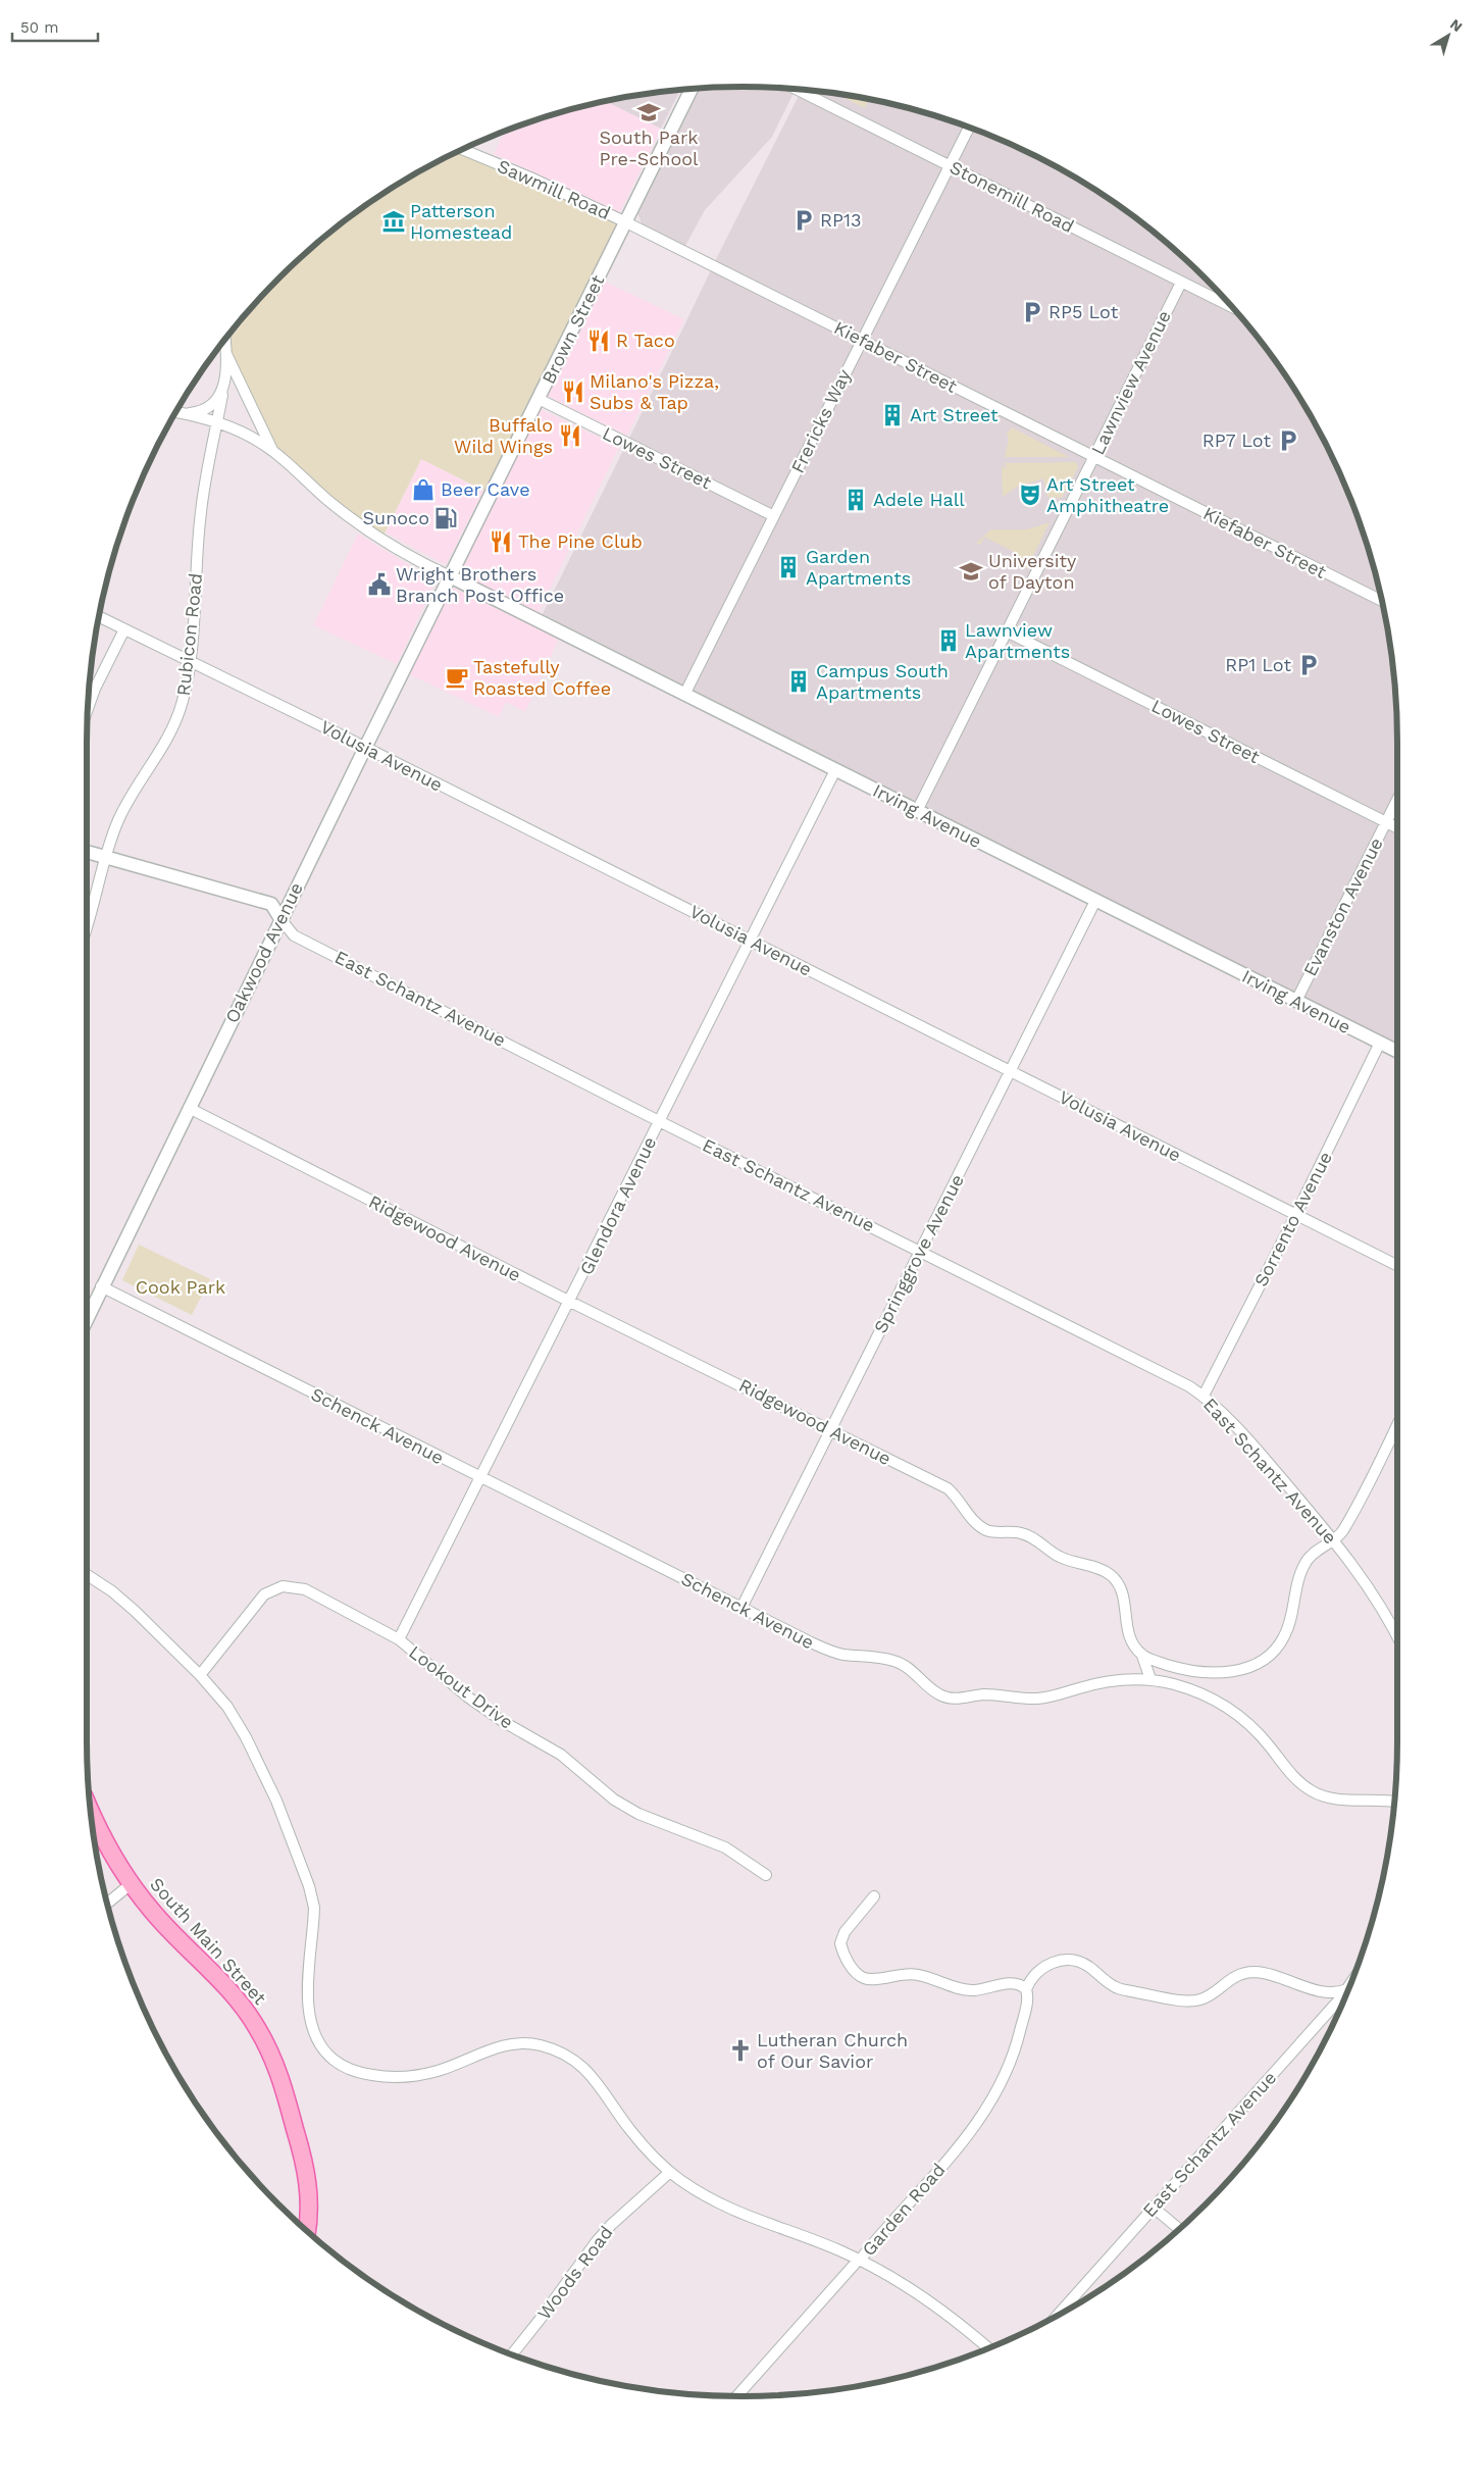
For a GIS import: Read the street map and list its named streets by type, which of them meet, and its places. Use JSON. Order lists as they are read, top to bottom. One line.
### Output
{"streets":{"main road":["South Main Street"],"street":["Sawmill Road","Stonemill Road","Brown Street","Kiefaber Street","Lawnview Avenue","Frericks Way","Lowes Street","Rubicon Road","Volusia Avenue","Irving Avenue","Evanston Avenue","Oakwood Avenue","East Schantz Avenue","Glendora Avenue","Sorrento Avenue","Ridgewood Avenue","Springgrove Avenue","Schenck Avenue","Lookout Drive","Garden Road","Woods Road"]},"crossings":[["Sawmill Road","Brown Street"],["Sawmill Road","Kiefaber Street"],["Stonemill Road","Lawnview Avenue"],["Stonemill Road","Frericks Way"],["Brown Street","Kiefaber Street"],["Brown Street","Lowes Street"],["Brown Street","Irving Avenue"],["Brown Street","Oakwood Avenue"],["Kiefaber Street","Lawnview Avenue"],["Kiefaber Street","Frericks Way"],["Lawnview Avenue","Lowes Street"],["Lawnview Avenue","Irving Avenue"],["Frericks Way","Lowes Street"],["Frericks Way","Irving Avenue"],["Lowes Street","Evanston Avenue"],["Rubicon Road","Volusia Avenue"],["Rubicon Road","East Schantz Avenue"],["Volusia Avenue","Oakwood Avenue"],["Volusia Avenue","Glendora Avenue"],["Volusia Avenue","Sorrento Avenue"],["Volusia Avenue","Springgrove Avenue"],["Irving Avenue","Evanston Avenue"],["Irving Avenue","Oakwood Avenue"],["Irving Avenue","Glendora Avenue"],["Irving Avenue","Sorrento Avenue"],["Irving Avenue","Springgrove Avenue"],["Oakwood Avenue","East Schantz Avenue"],["Oakwood Avenue","Ridgewood Avenue"],["Oakwood Avenue","Schenck Avenue"],["East Schantz Avenue","Glendora Avenue"],["East Schantz Avenue","Sorrento Avenue"],["East Schantz Avenue","Springgrove Avenue"],["Glendora Avenue","Ridgewood Avenue"],["Glendora Avenue","Schenck Avenue"],["Glendora Avenue","Lookout Drive"],["Ridgewood Avenue","Springgrove Avenue"],["Ridgewood Avenue","Schenck Avenue"],["Springgrove Avenue","Schenck Avenue"]],"parks":["Cook Park"],"places":{"school or university":["South Park Pre-School","University of Dayton"],"parking":["RP13","RP5 Lot","RP7 Lot","RP1 Lot"],"museum":["Patterson Homestead"],"restaurant":["R Taco","Milano's Pizza, Subs & Tap","Buffalo Wild Wings","The Pine Club"],"building":["Art Street","Adele Hall","Garden Apartments","Lawnview Apartments","Campus South Apartments"],"shop":["Beer Cave"],"theatre":["Art Street Amphitheatre"],"fuel station":["Sunoco"],"public building":["Wright Brothers Branch Post Office"],"cafe":["Tastefully Roasted Coffee"],"church":["Lutheran Church of Our Savior"]},"scale_bar":"50 m","north":"top right"}
